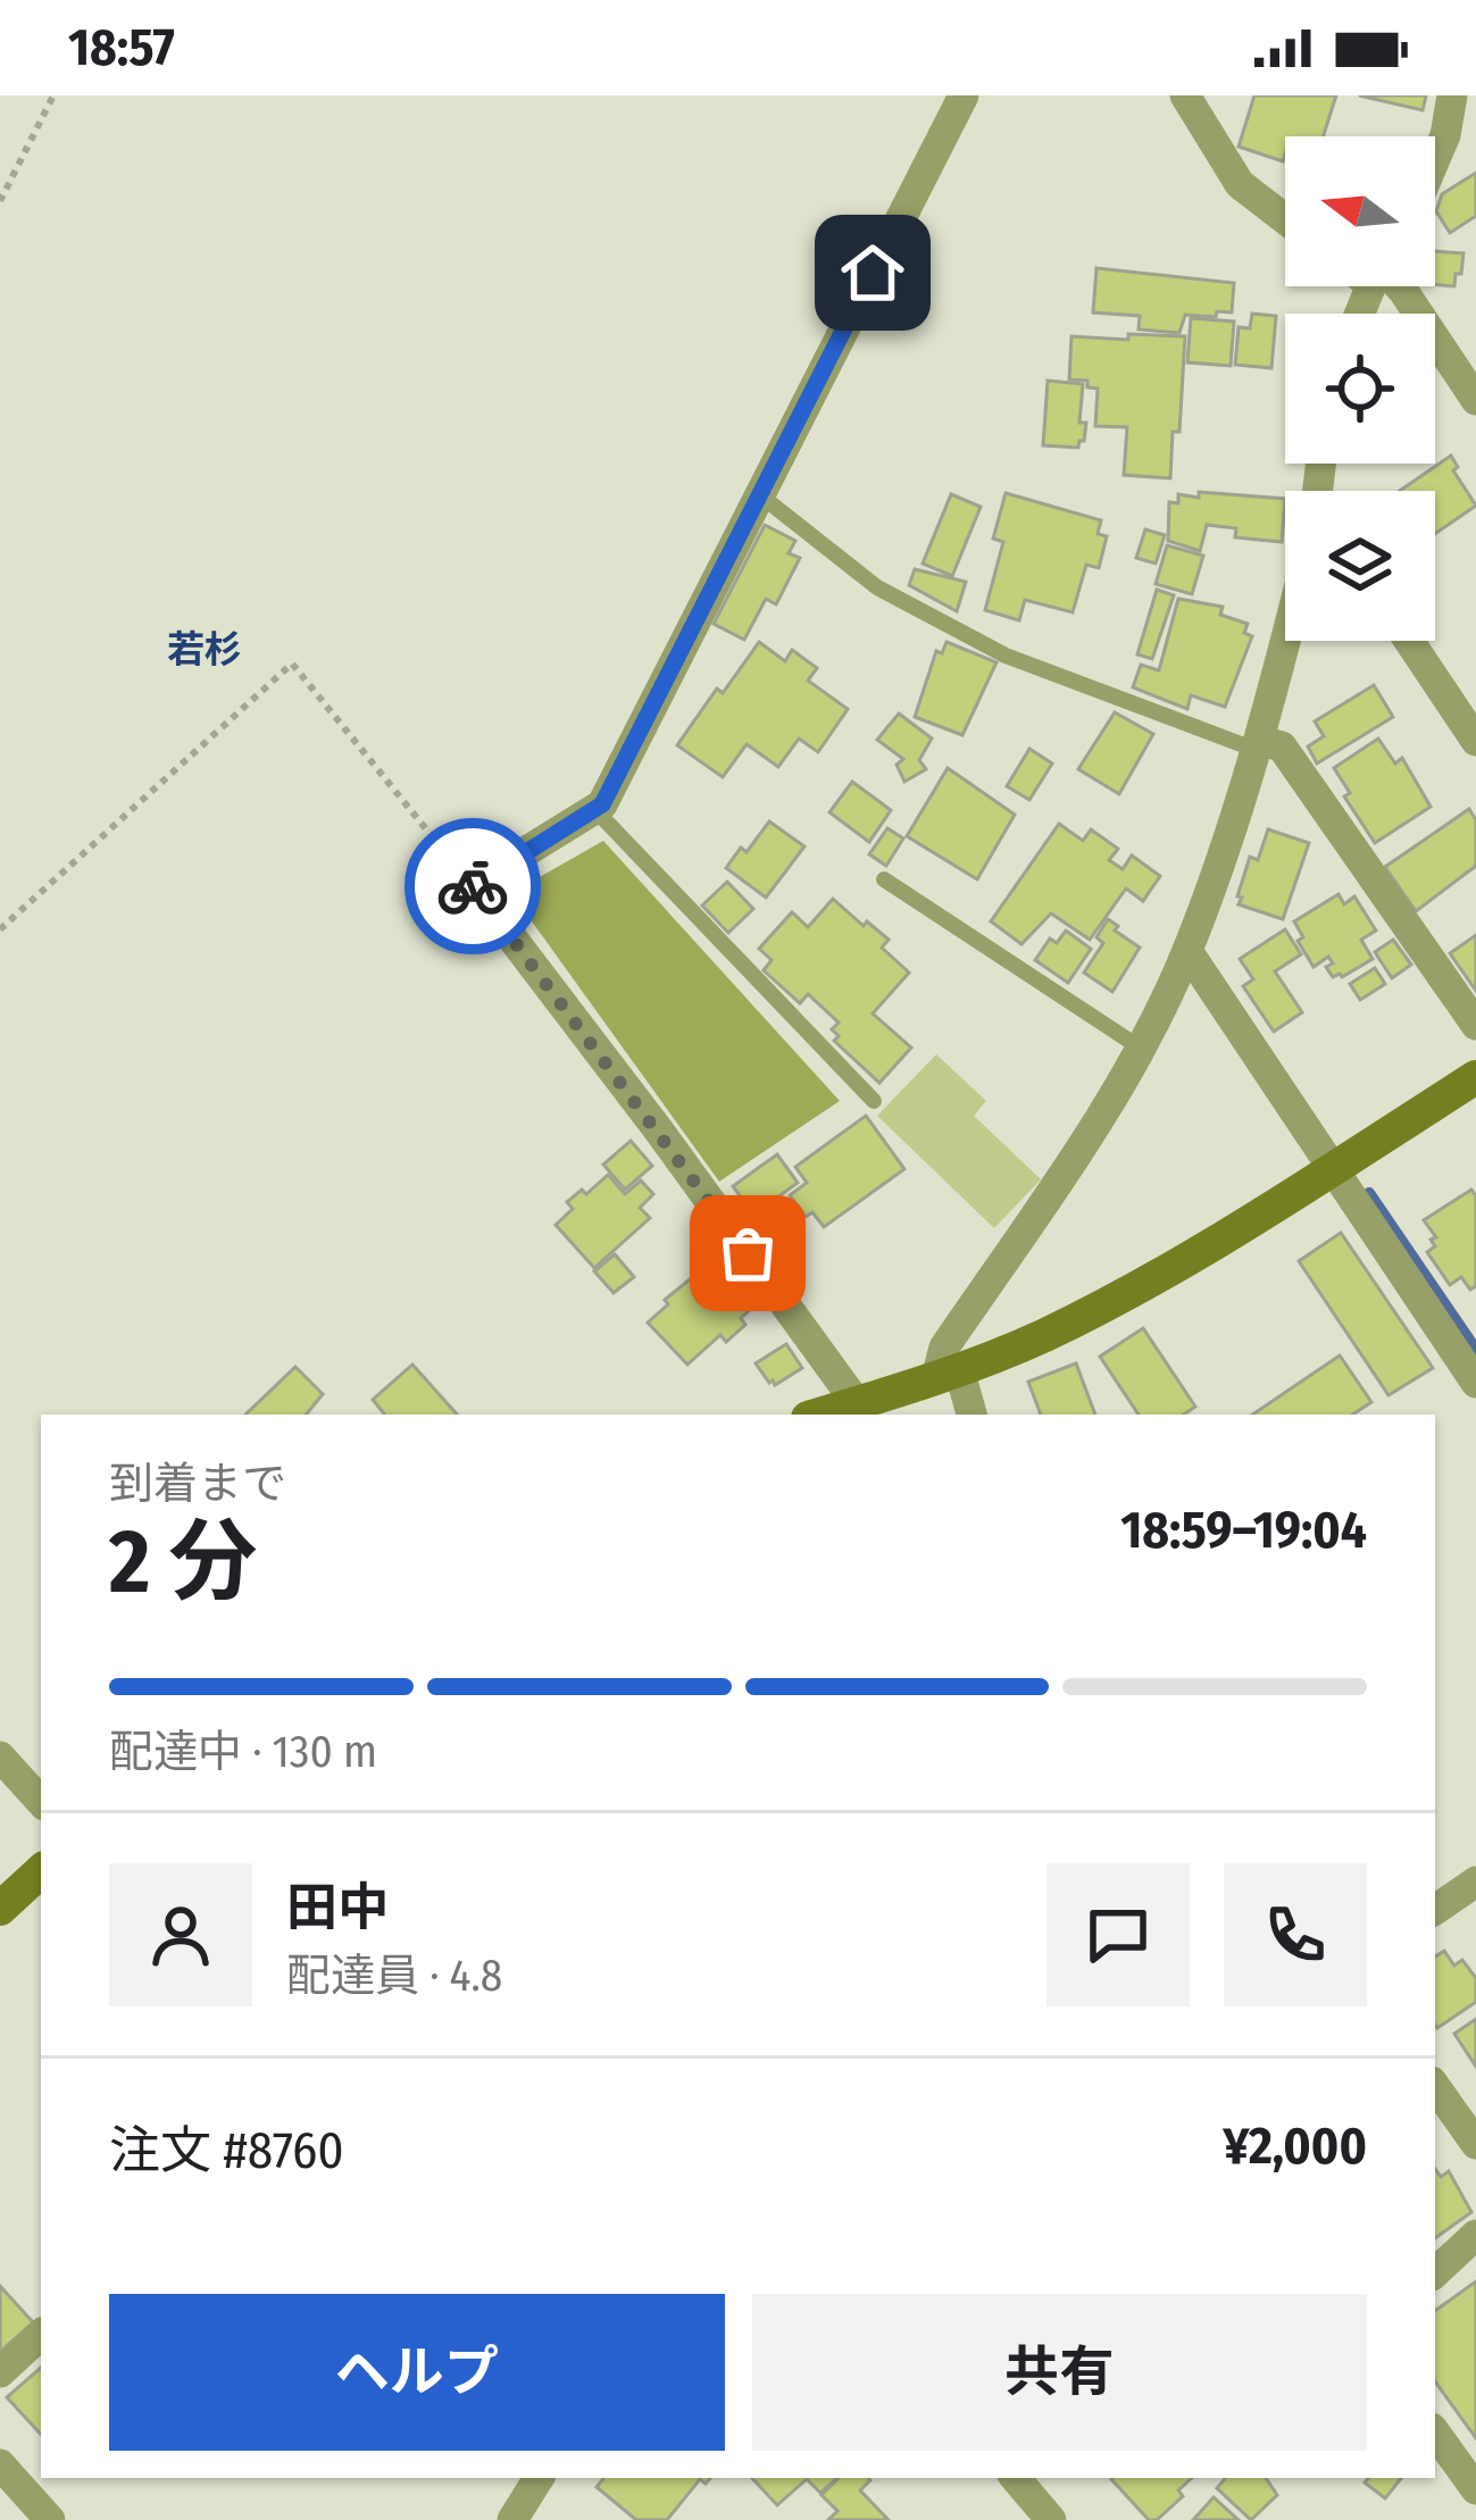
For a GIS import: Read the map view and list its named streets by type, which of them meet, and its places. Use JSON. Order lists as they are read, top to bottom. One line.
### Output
{"districts":["若杉"],"north":"left","page":{"status":"18:57","heading":["2 分","到着まで","18:59–19:04"],"panel":["田中","配達員 · 4.8","注文 #8760","¥2,000"],"bar":"配達中 · 130 m","buttons":["ヘルプ","共有"]}}
